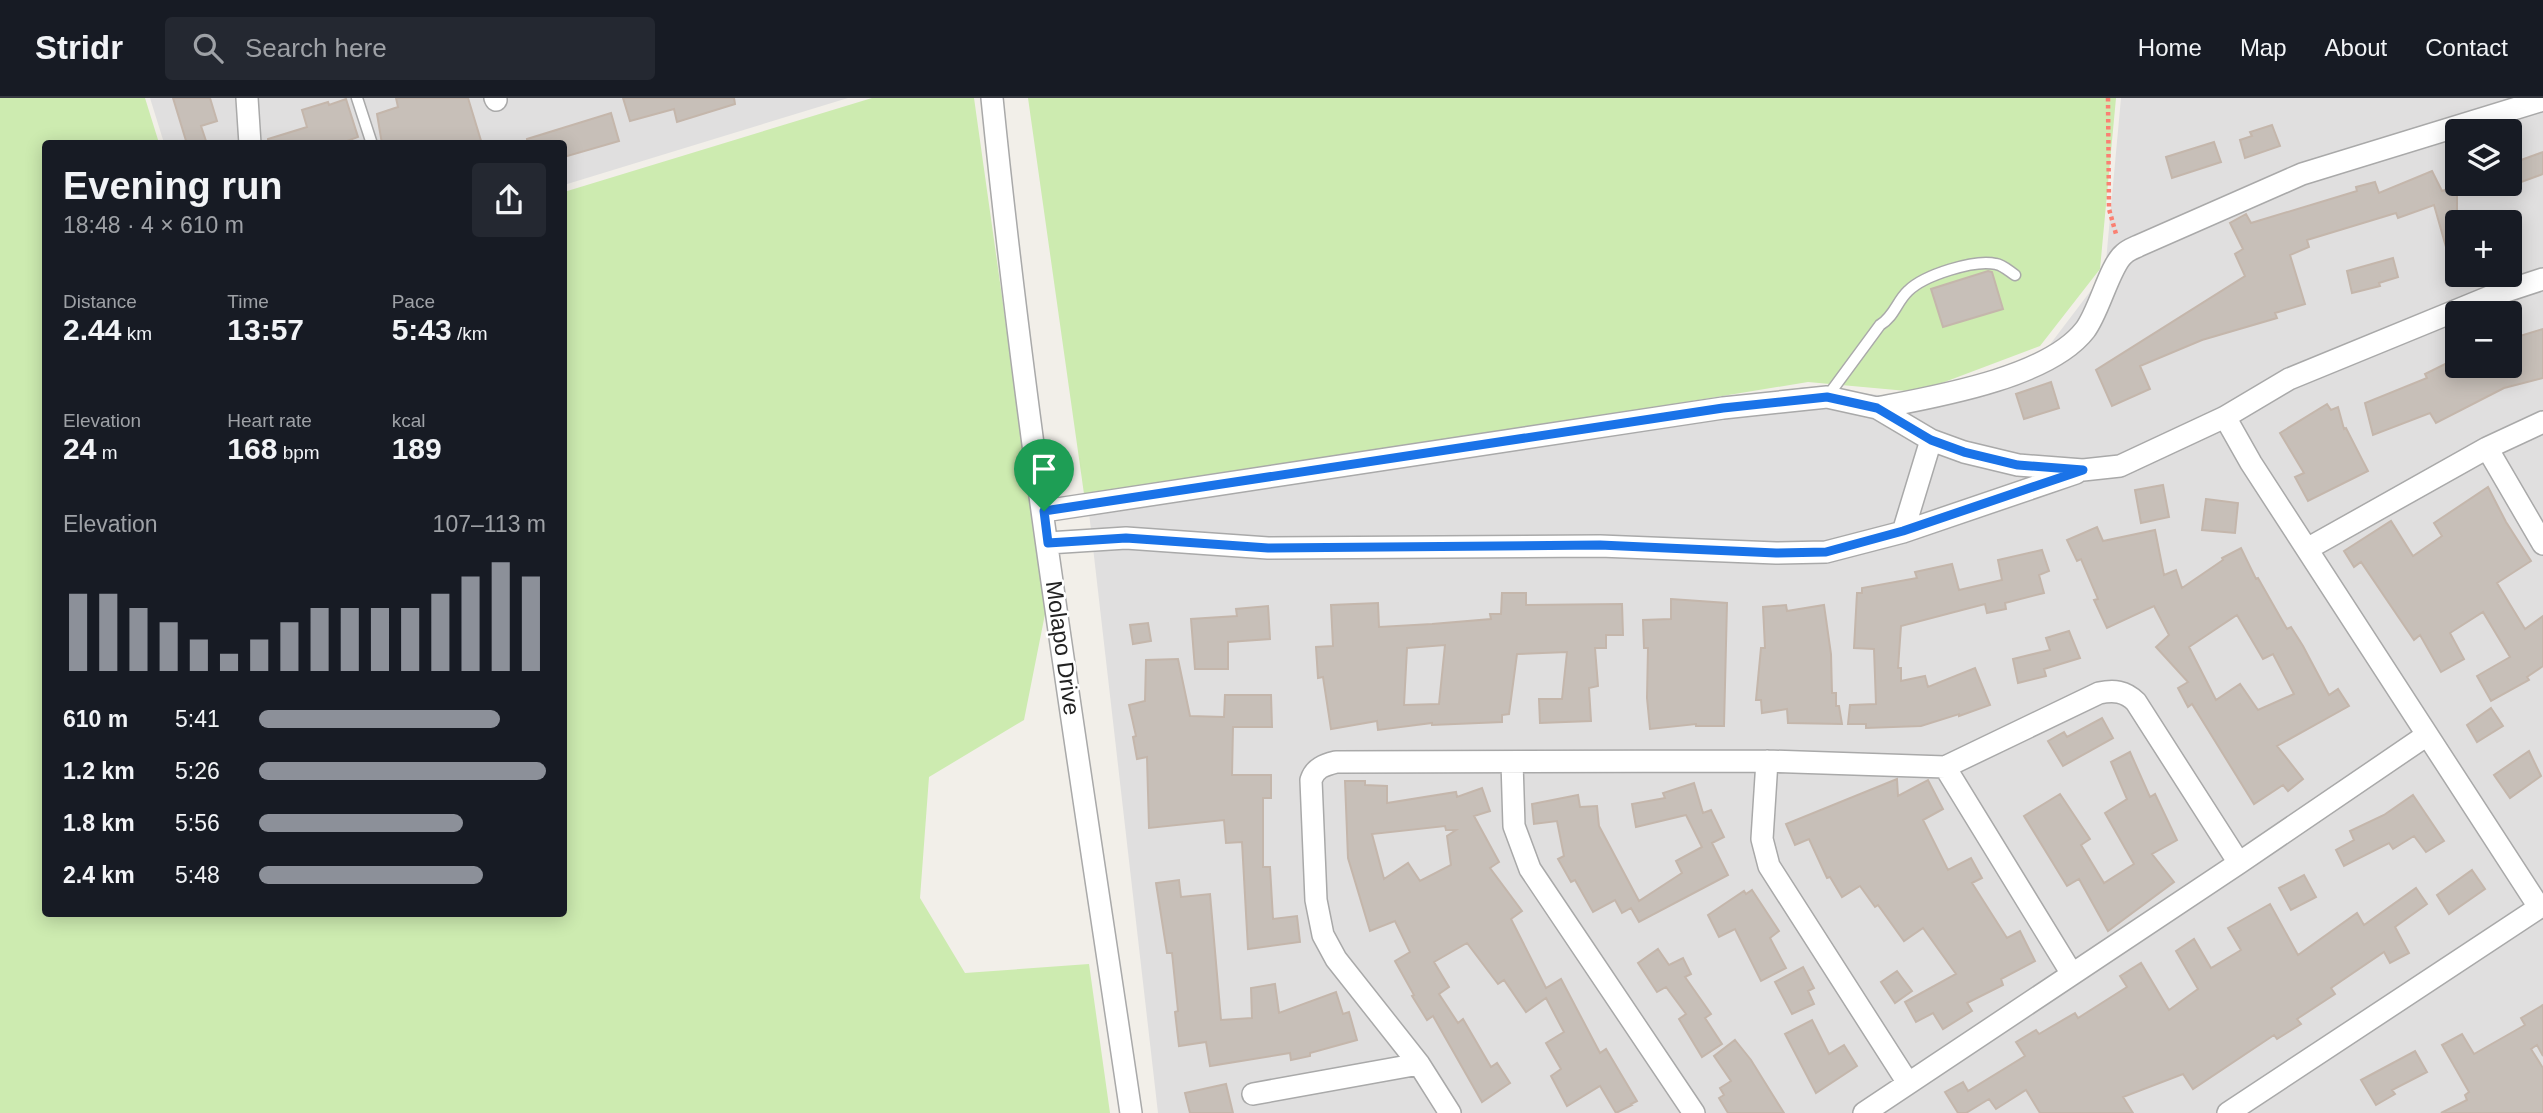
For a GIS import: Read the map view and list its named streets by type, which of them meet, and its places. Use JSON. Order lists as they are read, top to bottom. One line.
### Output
{"streets":{"street":["Molapo Drive"]},"page":{"header":"Stridr","search":"Search here","nav":["Home","Map","About","Contact"],"map_buttons":["+","−"],"heading":["Evening run","18:48 · 4 × 610 m"],"stats":[["Distance","2.44 km"],["Time","13:57"],["Pace","5:43 /km"],["Elevation","24 m"],["Heart rate","168 bpm"],["kcal","189"]],"chart":["Elevation","107–113 m"],"list":[{"name":"610 m","note":"5:41"},{"name":"1.2 km","note":"5:26"},{"name":"1.8 km","note":"5:56"},{"name":"2.4 km","note":"5:48"}]}}
